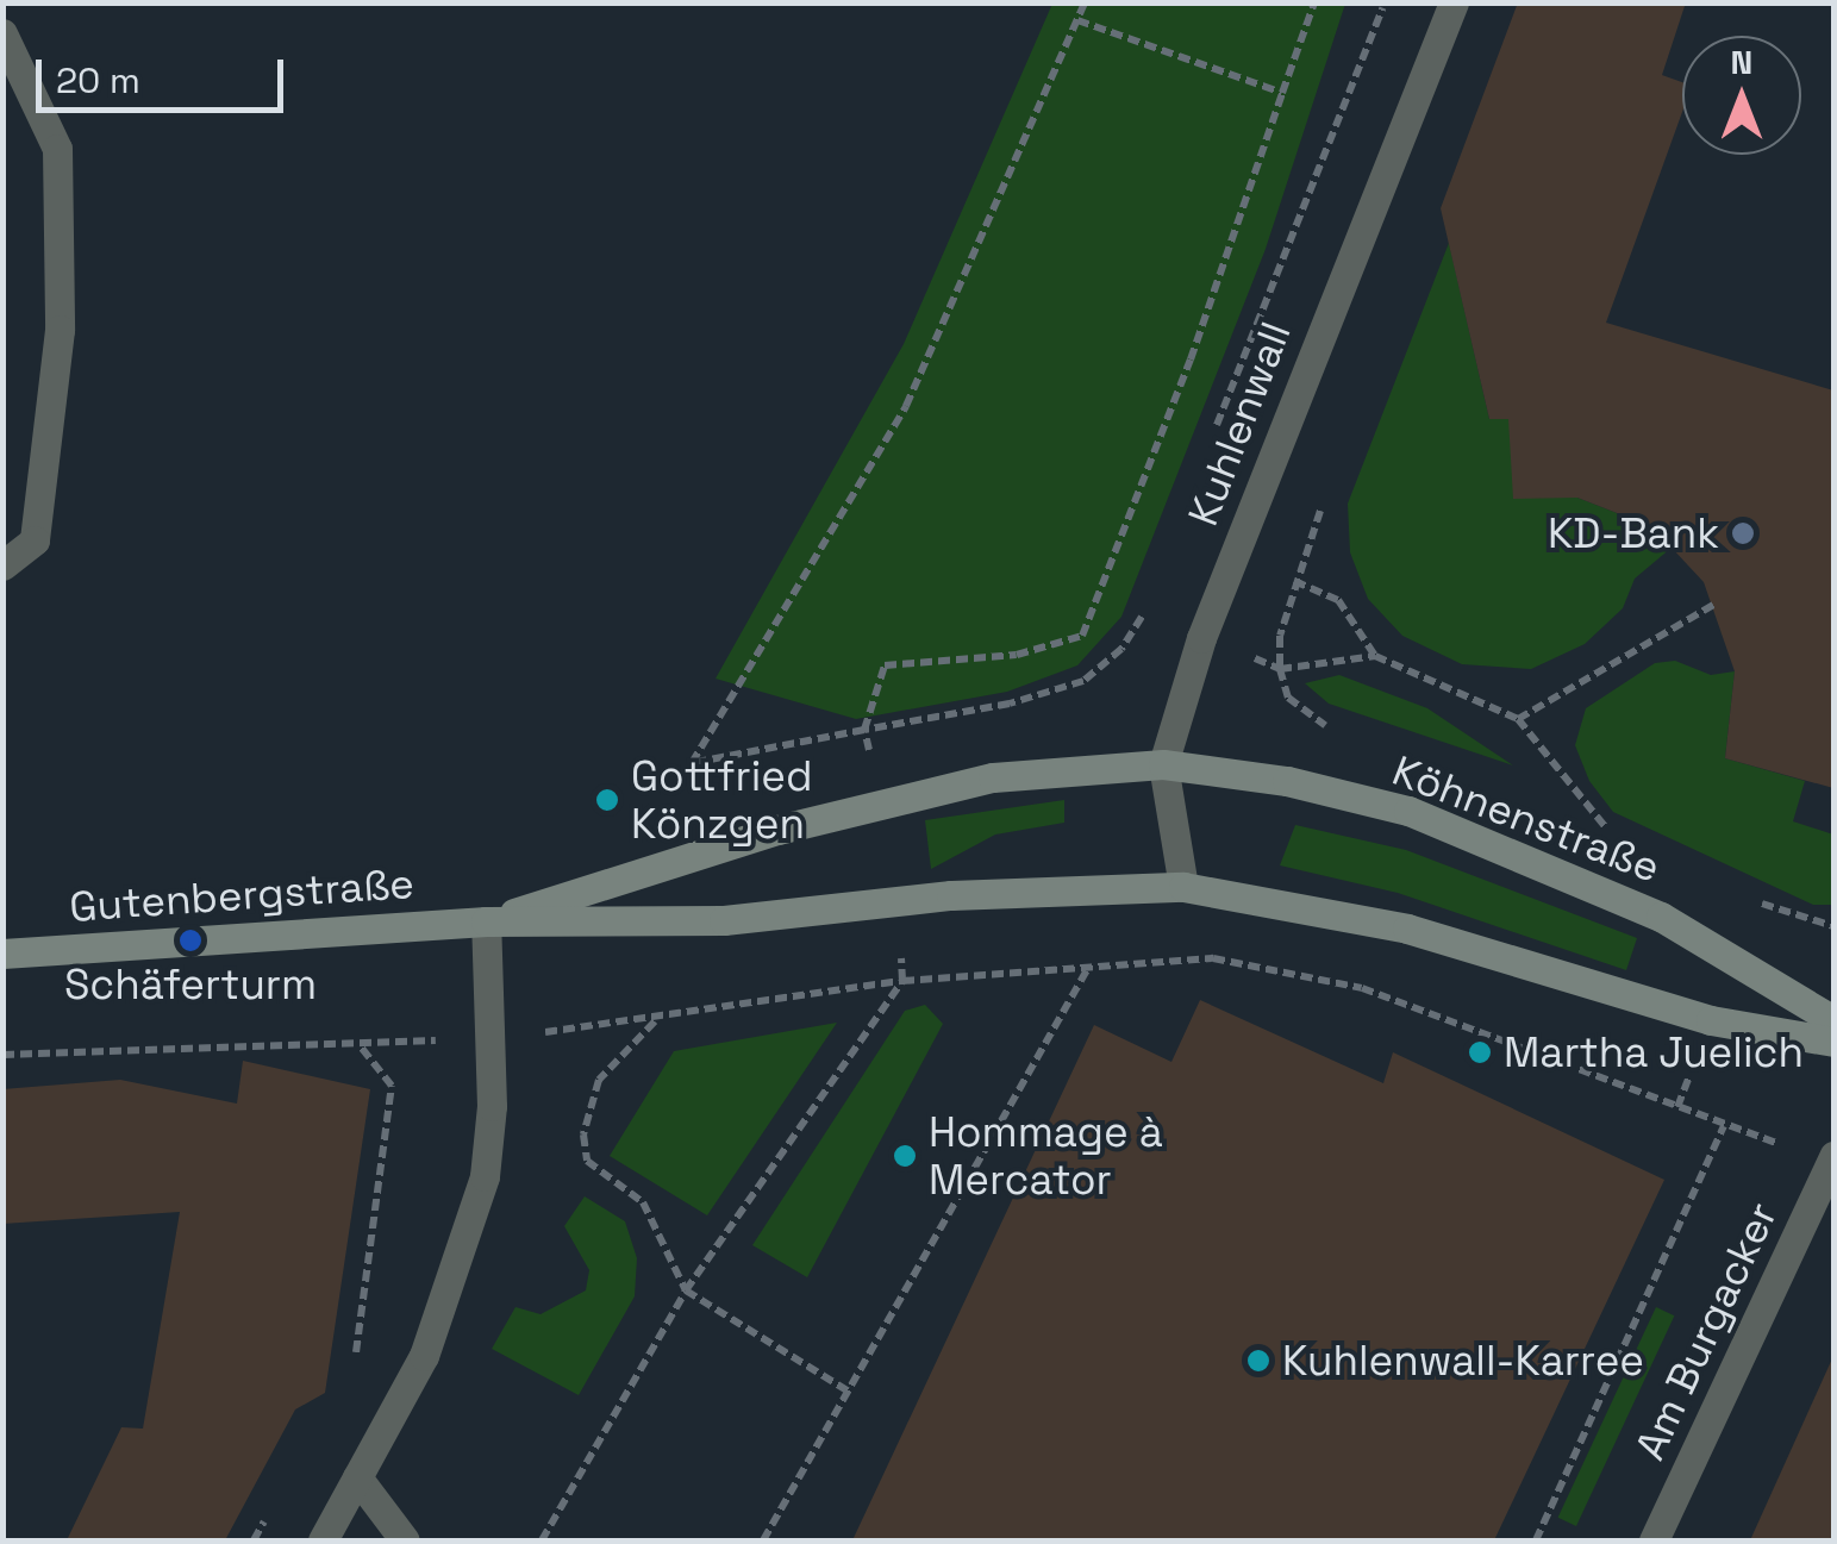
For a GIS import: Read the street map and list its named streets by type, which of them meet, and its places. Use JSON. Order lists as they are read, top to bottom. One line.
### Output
{"streets":{"main road":["Köhnenstraße","Gutenbergstraße"],"street":["Kuhlenwall","Am Burgacker"]},"crossings":[["Kuhlenwall","Köhnenstraße"],["Kuhlenwall","Gutenbergstraße"],["Köhnenstraße","Gutenbergstraße"]],"places":["KD-Bank","Gottfried Könzgen","Schäferturm","Martha Juelich","Hommage à Mercator","Kuhlenwall-Karree"],"scale_bar":"20 m","north":"top"}
